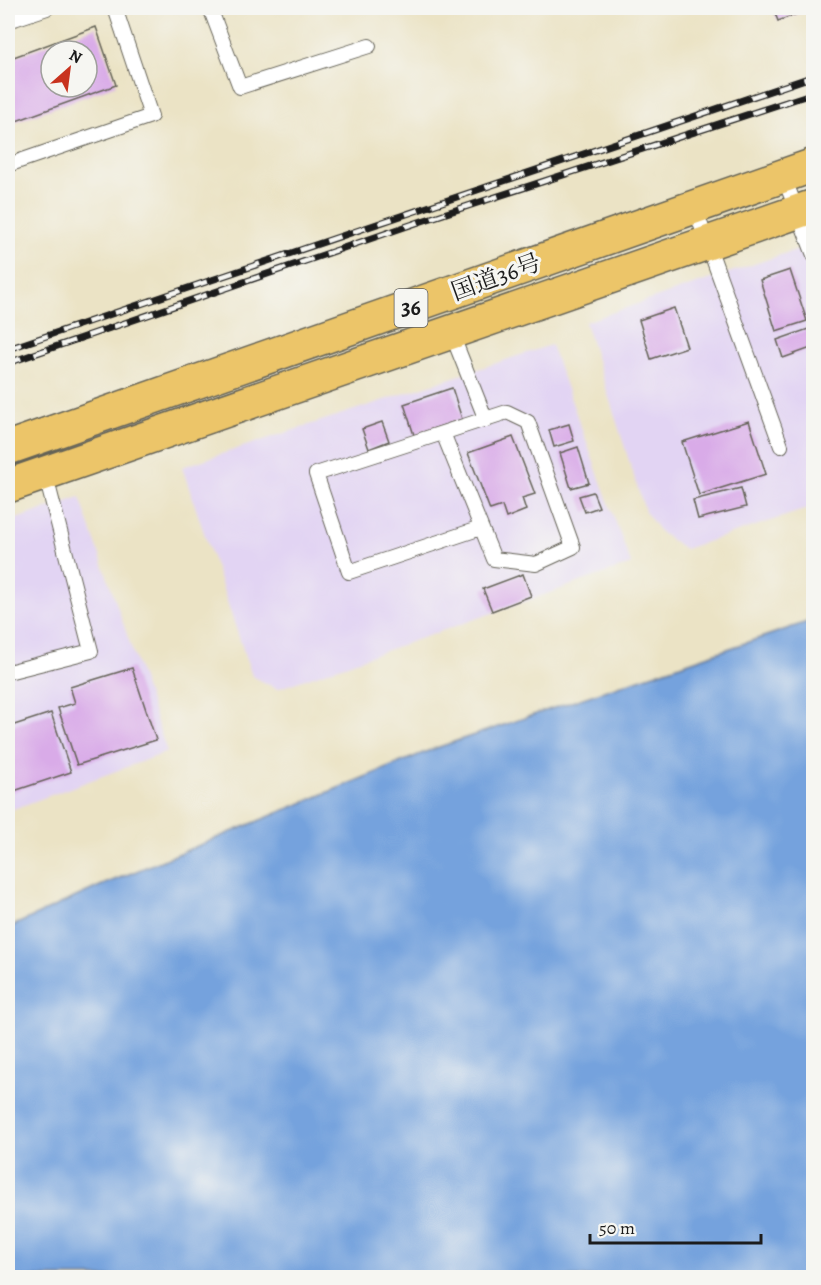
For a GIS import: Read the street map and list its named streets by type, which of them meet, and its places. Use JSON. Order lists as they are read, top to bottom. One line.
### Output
{"streets":{"highway":["国道36号","36"]},"scale_bar":"50 m","north":"top right"}
